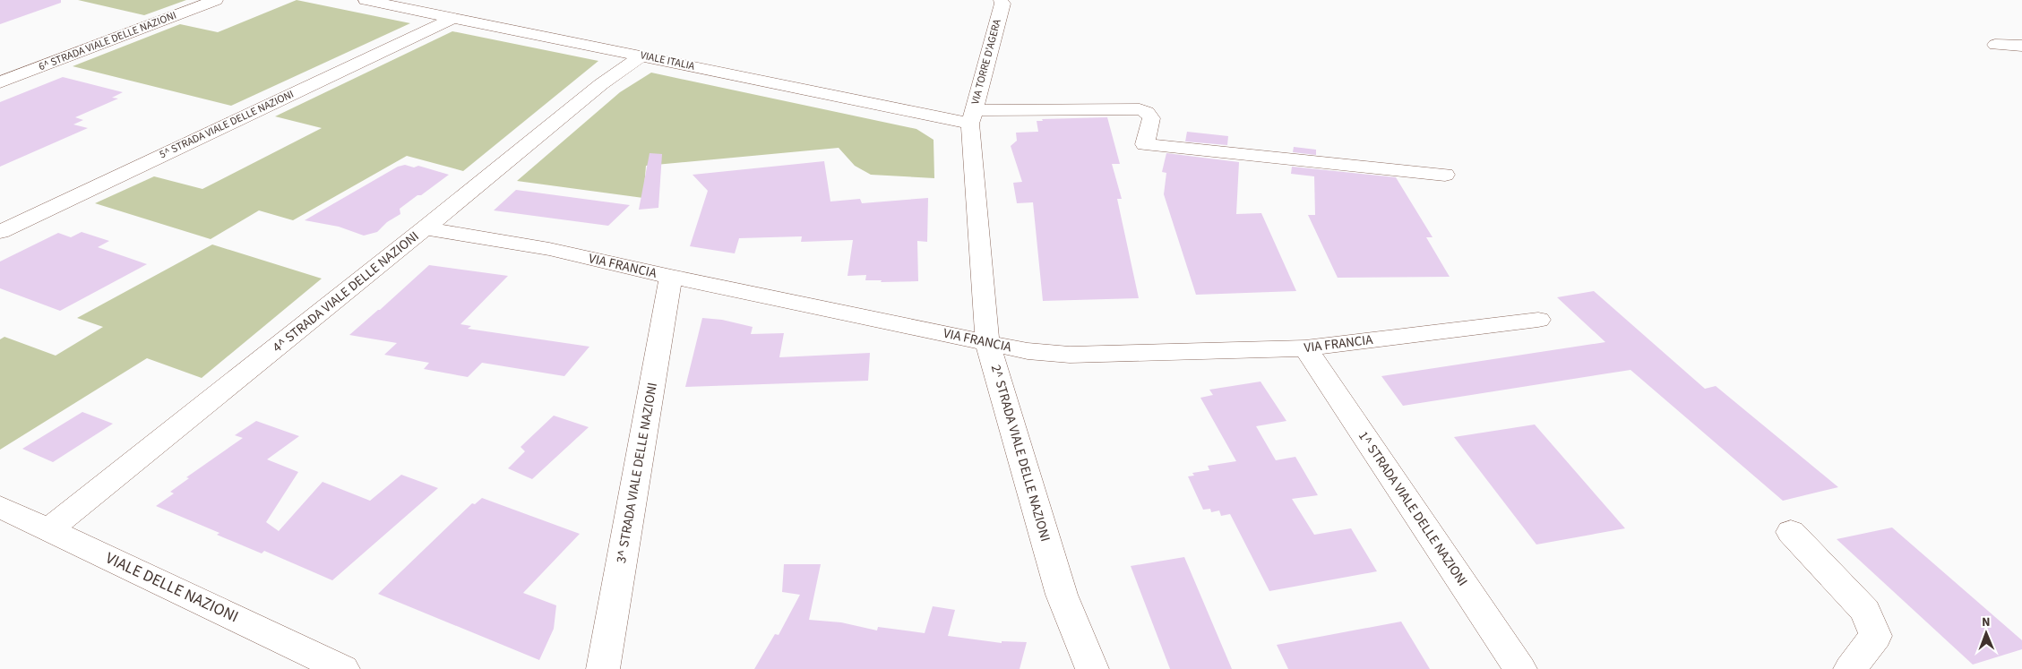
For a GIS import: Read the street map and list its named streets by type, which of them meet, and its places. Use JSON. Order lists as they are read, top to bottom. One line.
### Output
{"streets":{"street":["6^ STRADA VIALE DELLE NAZIONI","VIALE ITALIA","VIA TORRE D'AGERA","5^ STRADA VIALE DELLE NAZIONI","VIA FRANCIA","4^ STRADA VIALE DELLE NAZIONI","2^ STRADA VIALE DELLE NAZIONI","3^ STRADA VIALE DELLE NAZIONI","1^ STRADA VIALE DELLE NAZIONI","VIALE DELLE NAZIONI"]},"crossings":[["VIALE ITALIA","VIA TORRE D'AGERA"],["VIALE ITALIA","5^ STRADA VIALE DELLE NAZIONI"],["VIALE ITALIA","4^ STRADA VIALE DELLE NAZIONI"],["VIALE ITALIA","2^ STRADA VIALE DELLE NAZIONI"],["VIA TORRE D'AGERA","2^ STRADA VIALE DELLE NAZIONI"],["VIA FRANCIA","4^ STRADA VIALE DELLE NAZIONI"],["VIA FRANCIA","2^ STRADA VIALE DELLE NAZIONI"],["VIA FRANCIA","3^ STRADA VIALE DELLE NAZIONI"],["VIA FRANCIA","1^ STRADA VIALE DELLE NAZIONI"],["4^ STRADA VIALE DELLE NAZIONI","VIALE DELLE NAZIONI"]],"north":"top"}
